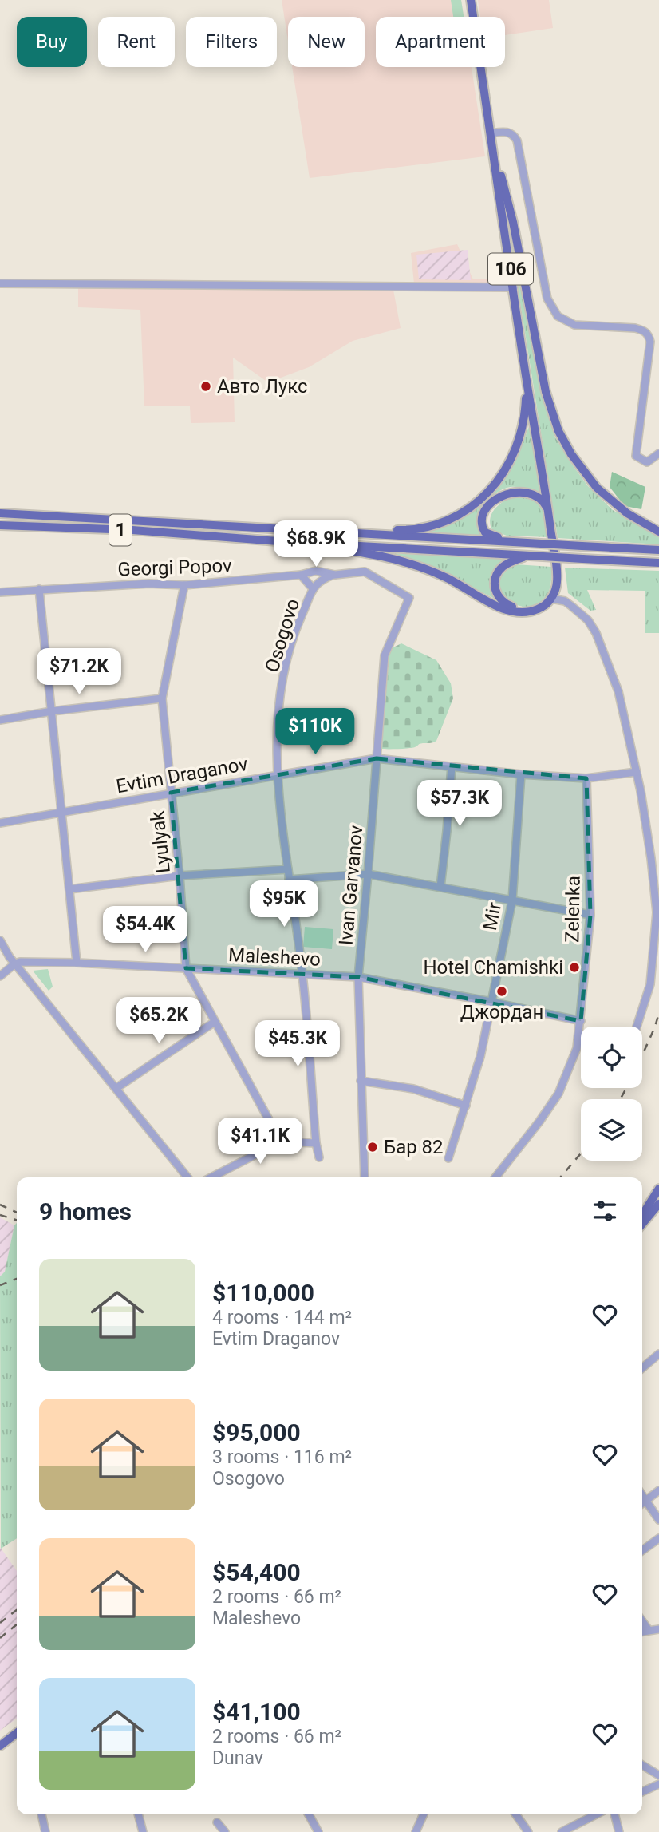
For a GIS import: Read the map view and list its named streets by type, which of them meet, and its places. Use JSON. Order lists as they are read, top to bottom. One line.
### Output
{"streets":{"main road":["106","1"],"street":["Georgi Popov","Osogovo","Evtim Draganov","Lyulyak","Ivan Garvanov","Zelenka","Mir","Maleshevo"]},"crossings":[["Georgi Popov","Lyulyak"],["Georgi Popov","Ivan Garvanov"],["Osogovo","Evtim Draganov"],["Osogovo","Maleshevo"],["Evtim Draganov","Lyulyak"],["Evtim Draganov","Ivan Garvanov"],["Evtim Draganov","Zelenka"],["Evtim Draganov","Mir"],["Lyulyak","Maleshevo"],["Ivan Garvanov","Maleshevo"],["Zelenka","Maleshevo"],["Mir","Maleshevo"]],"places":["Авто Лукс","Hotel Chamishki","Джордан","Бар 82"],"page":{"chip":["Buy","Rent","Filters","New","Apartment"],"price":["$68.9K","$71.2K","$110K","$57.3K","$95K","$54.4K","$65.2K","$45.3K","$41.1K"],"heading":"9 homes","list":[{"name":"$110,000","note":"4 rooms · 144 m² · Evtim Draganov"},{"name":"$95,000","note":"3 rooms · 116 m² · Osogovo"},{"name":"$54,400","note":"2 rooms · 66 m² · Maleshevo"},{"name":"$41,100","note":"2 rooms · 66 m² · Dunav"}]}}
